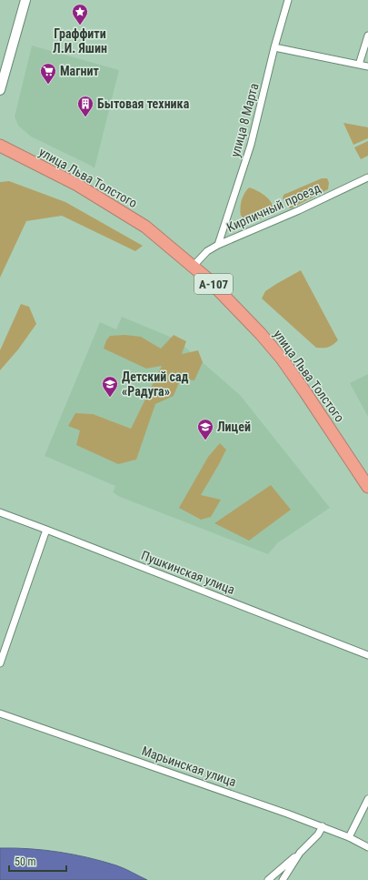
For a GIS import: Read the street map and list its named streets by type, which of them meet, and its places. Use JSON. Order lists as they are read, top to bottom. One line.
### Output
{"streets":{"highway":["улица Льва Толстого","А-107"],"street":["улица 8 Марта","Кирпичный проезд","Пушкинская улица","Марьинская улица"]},"crossings":[["улица 8 Марта","Кирпичный проезд"],["улица Льва Толстого","Кирпичный проезд"]],"places":{"place":["Граффити Л.И. Яшин"],"supermarket":["Магнит"],"building":["Бытовая техника"],"school or university":["Детский сад «Радуга»","Лицей"]},"scale_bar":"50 m"}
